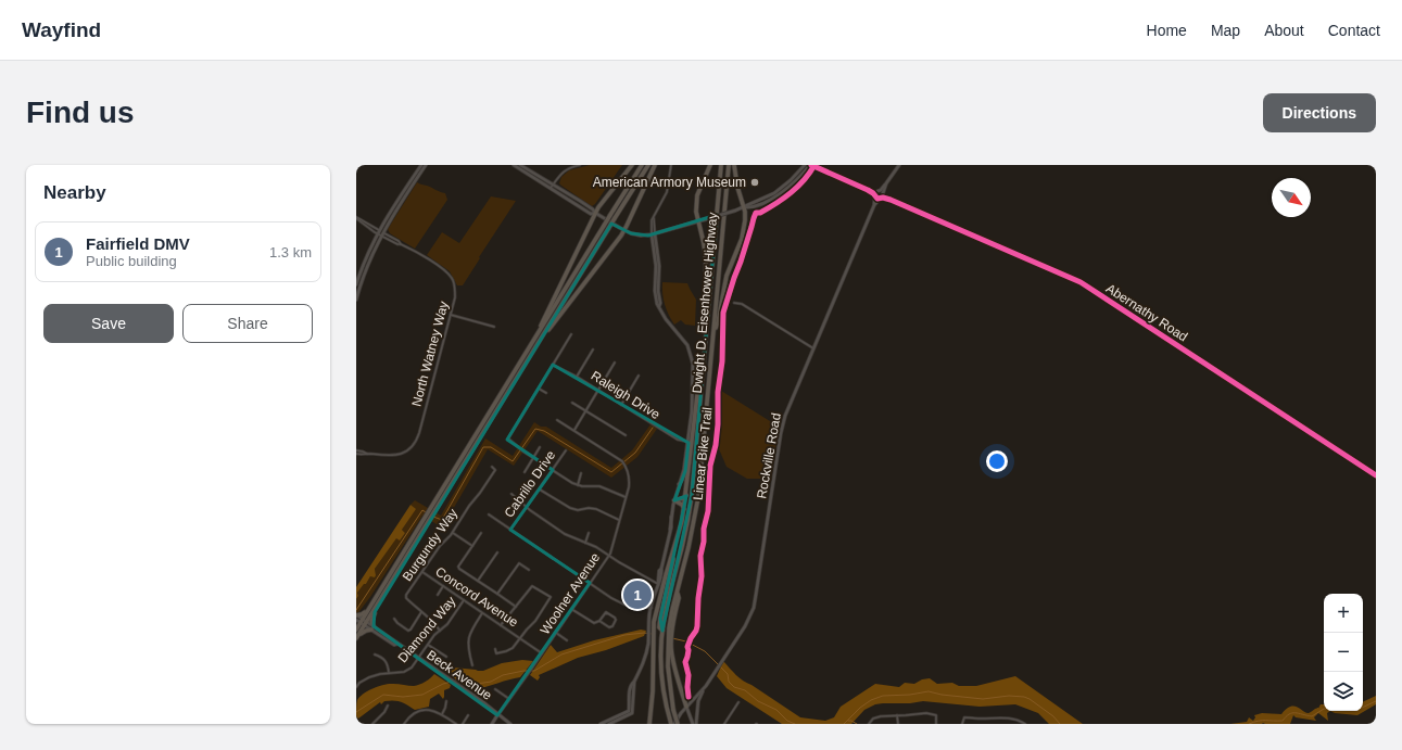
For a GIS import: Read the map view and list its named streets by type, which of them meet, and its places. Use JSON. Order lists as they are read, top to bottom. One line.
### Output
{"streets":{"highway":["Dwight D. Eisenhower Highway"],"street":["Abernathy Road","North Watney Way","Raleigh Drive","Rockville Road","Cabrillo Drive","Burgundy Way","Woolner Avenue","Concord Avenue","Diamond Way","Beck Avenue"],"cycle path":["Linear Bike Trail"]},"crossings":[["Dwight D. Eisenhower Highway","Rockville Road"],["Abernathy Road","Rockville Road"],["Burgundy Way","Concord Avenue"],["Burgundy Way","Diamond Way"],["Woolner Avenue","Concord Avenue"],["Woolner Avenue","Beck Avenue"],["Concord Avenue","Diamond Way"],["Diamond Way","Beck Avenue"]],"places":["American Armory Museum"],"north":"bottom right","page":{"header":"Wayfind","nav":["Home","Map","About","Contact"],"buttons":["Directions",["Save","Share"]],"title":"Find us","heading":"Nearby","list":[{"mark":"1","name":"Fairfield DMV","note":"Public building","value":"1.3 km"}],"pins":"1","map_buttons":["+","−"]}}
